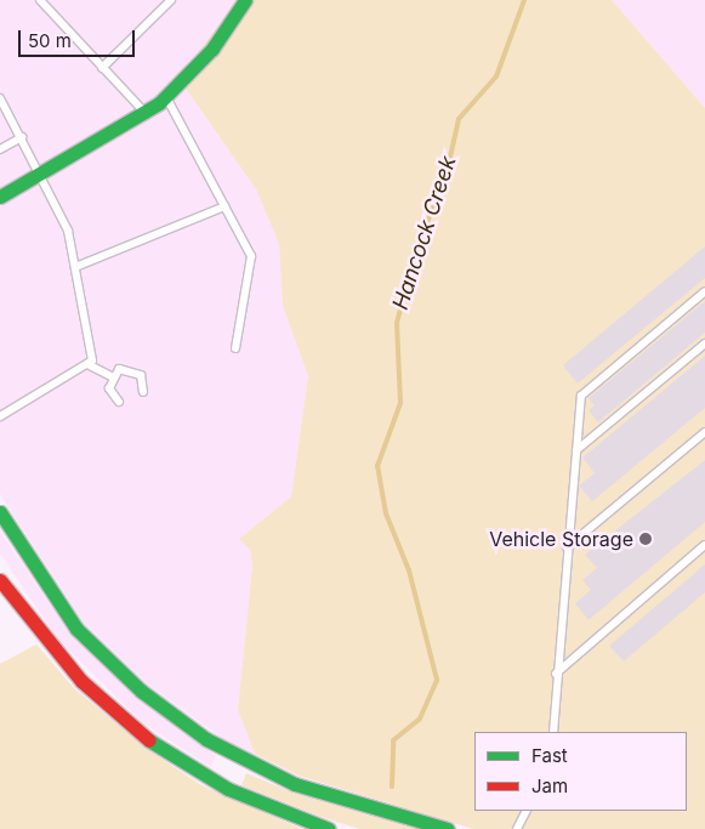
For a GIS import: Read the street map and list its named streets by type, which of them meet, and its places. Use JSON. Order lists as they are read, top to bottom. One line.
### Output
{"water":["Hancock Creek"],"places":["Vehicle Storage"],"legend":["Fast","Jam"],"scale_bar":"50 m"}
